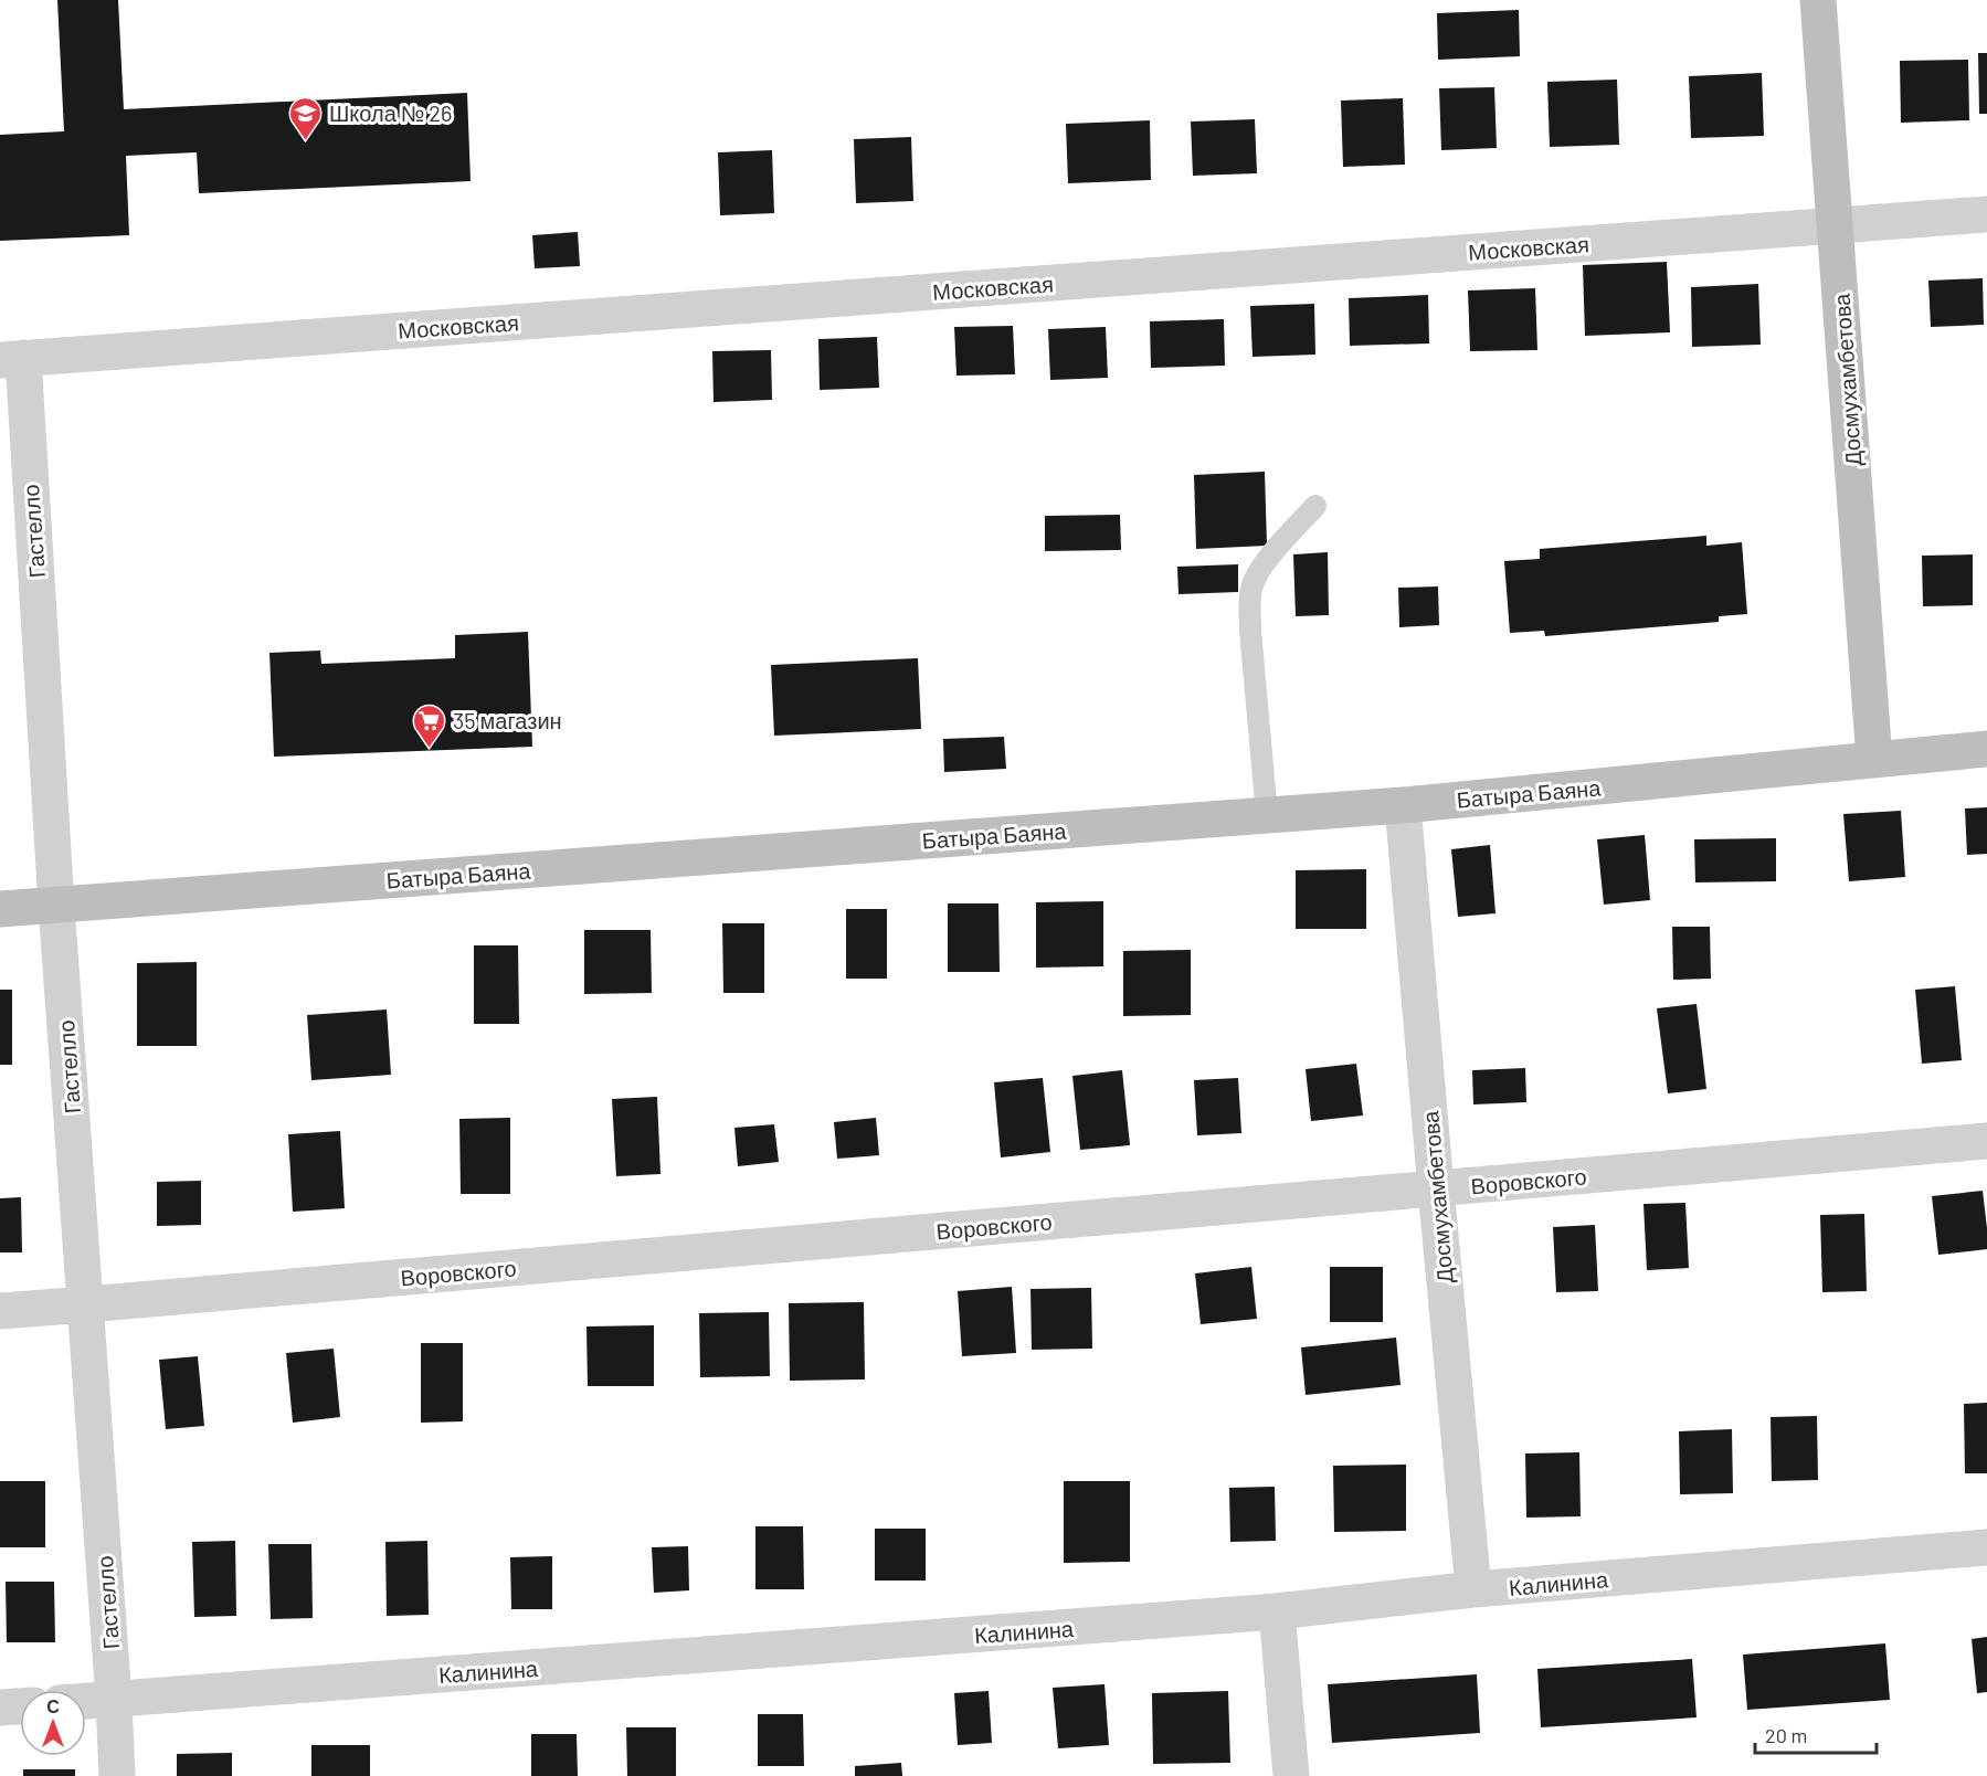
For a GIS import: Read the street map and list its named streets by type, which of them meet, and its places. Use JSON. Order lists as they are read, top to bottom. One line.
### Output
{"streets":{"street":["Московская","Досмухамбетова","Гастелло","Батыра Баяна","Воровского","Калинина"]},"crossings":[["Московская","Досмухамбетова"],["Московская","Гастелло"],["Досмухамбетова","Батыра Баяна"],["Досмухамбетова","Воровского"],["Досмухамбетова","Калинина"],["Гастелло","Батыра Баяна"],["Гастелло","Воровского"],["Гастелло","Калинина"]],"places":{"school or university":["Школа № 26"],"supermarket":["35 магазин"]},"scale_bar":"20 m","north":"top"}
